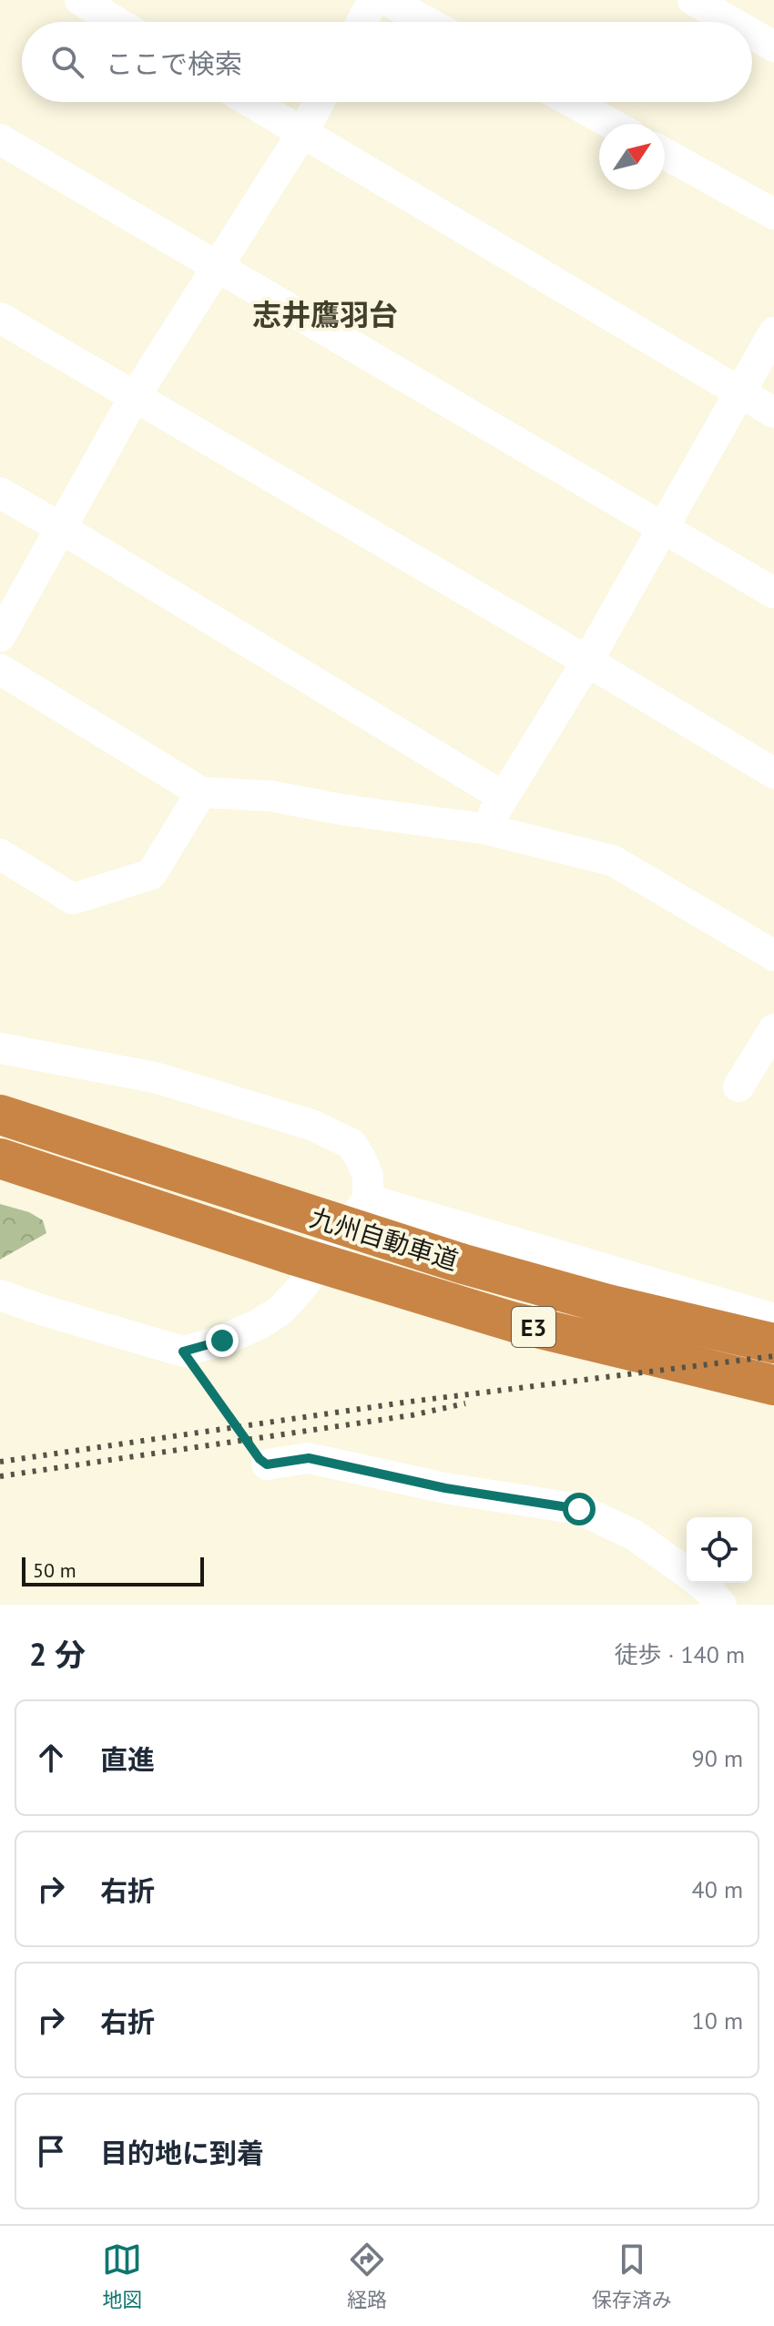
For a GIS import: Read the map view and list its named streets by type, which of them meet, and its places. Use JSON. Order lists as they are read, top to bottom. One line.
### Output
{"streets":{"highway":["九州自動車道","E3"]},"districts":["志井鷹羽台"],"scale_bar":"50 m","north":"top right","page":{"search":"ここで検索","scale":"50 m","heading":["2 分","徒歩 · 140 m"],"list":[["直進","90 m"],["右折","40 m"],["右折","10 m"],"目的地に到着"],"nav":["地図","経路","保存済み"]}}
